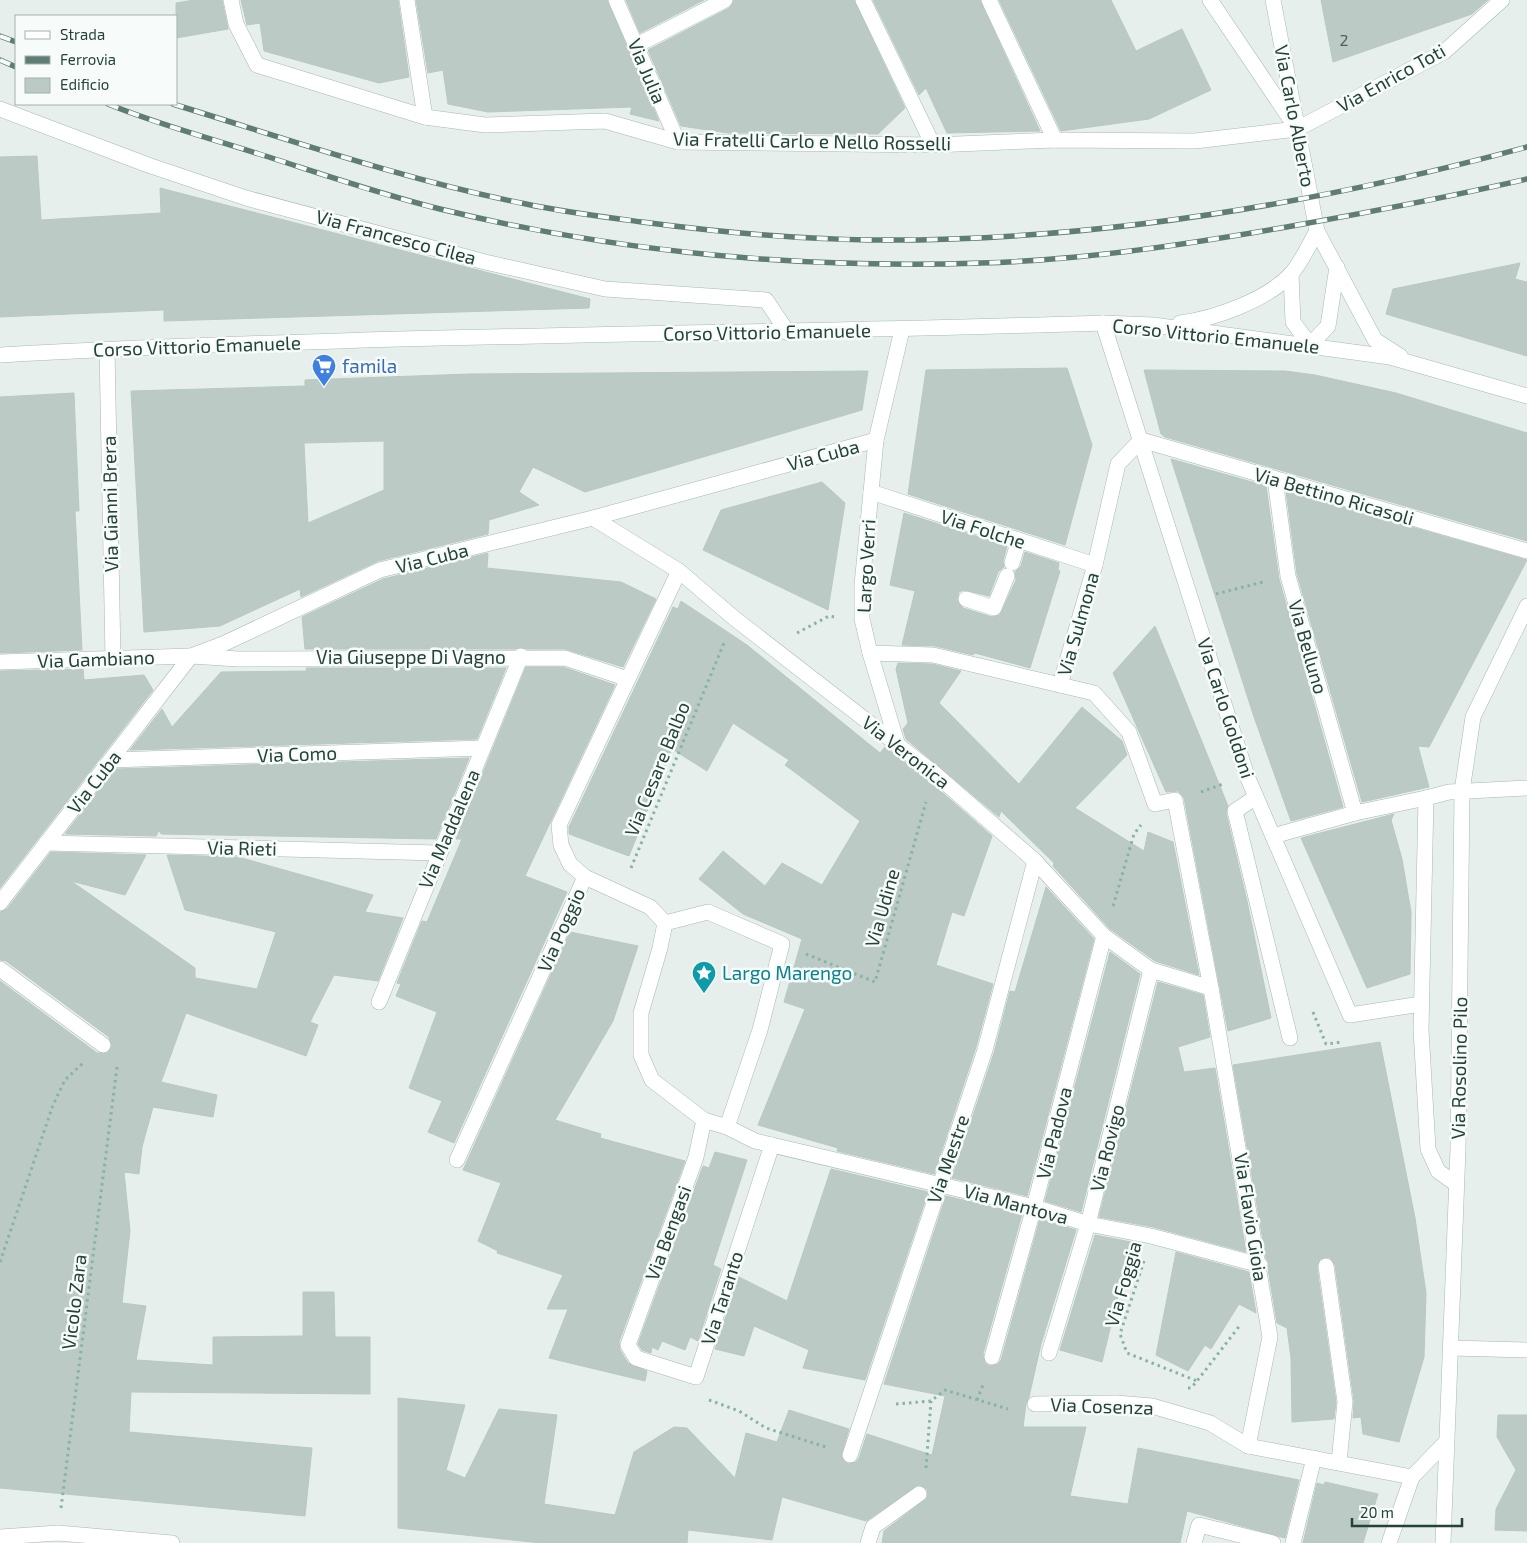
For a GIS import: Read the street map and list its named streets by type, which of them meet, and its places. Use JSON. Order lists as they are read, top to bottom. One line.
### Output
{"streets":{"street":["Via Julia","Via Enrico Toti","Via Carlo Alberto","Via Fratelli Carlo e Nello Rosselli","Via Francesco Cilea","Corso Vittorio Emanuele","Via Cuba","Via Bettino Ricasoli","Via Gianni Brera","Via Folche","Largo Verri","Via Sulmona","Via Belluno","Via Giuseppe Di Vagno","Via Gambiano","Via Carlo Goldoni","Via Veronica","Via Como","Via Maddalena","Via Rieti","Via Poggio","Via Rosolino Pilo","Via Padova","Via Rovigo","Via Mestre","Via Mantova","Via Flavio Gioia","Via Bengasi","Via Taranto","Via Cosenza"],"path":["Via Cesare Balbo","Via Udine","Via Foggia","Vicolo Zara"]},"crossings":[["Via Julia","Via Fratelli Carlo e Nello Rosselli"],["Via Enrico Toti","Via Carlo Alberto"],["Via Enrico Toti","Via Fratelli Carlo e Nello Rosselli"],["Via Carlo Alberto","Via Fratelli Carlo e Nello Rosselli"],["Via Carlo Alberto","Corso Vittorio Emanuele"],["Via Francesco Cilea","Corso Vittorio Emanuele"],["Corso Vittorio Emanuele","Via Cuba"],["Corso Vittorio Emanuele","Via Gianni Brera"],["Corso Vittorio Emanuele","Via Carlo Goldoni"],["Via Cuba","Largo Verri"],["Via Cuba","Via Giuseppe Di Vagno"],["Via Cuba","Via Gambiano"],["Via Cuba","Via Veronica"],["Via Cuba","Via Como"],["Via Cuba","Via Rieti"],["Via Bettino Ricasoli","Via Sulmona"],["Via Bettino Ricasoli","Via Belluno"],["Via Bettino Ricasoli","Via Carlo Goldoni"],["Via Gianni Brera","Via Gambiano"],["Via Folche","Largo Verri"],["Via Folche","Via Sulmona"],["Largo Verri","Via Sulmona"],["Largo Verri","Via Veronica"],["Via Sulmona","Via Carlo Goldoni"],["Via Giuseppe Di Vagno","Via Gambiano"],["Via Giuseppe Di Vagno","Via Maddalena"],["Via Giuseppe Di Vagno","Via Poggio"],["Via Veronica","Via Udine"],["Via Veronica","Via Poggio"],["Via Veronica","Via Padova"],["Via Veronica","Via Rovigo"],["Via Veronica","Via Mestre"],["Via Veronica","Via Flavio Gioia"],["Via Como","Via Maddalena"],["Via Maddalena","Via Rieti"],["Via Padova","Via Mantova"],["Via Rovigo","Via Mantova"],["Via Mestre","Via Mantova"],["Via Mantova","Via Flavio Gioia"],["Via Mantova","Via Bengasi"],["Via Mantova","Via Foggia"],["Via Mantova","Via Taranto"],["Via Flavio Gioia","Via Cosenza"],["Via Bengasi","Via Taranto"]],"places":{"supermarket":["famila"],"place":["Largo Marengo"]},"house_numbers":["2"],"legend":["Strada","Ferrovia","Edificio"],"scale_bar":"20 m"}
